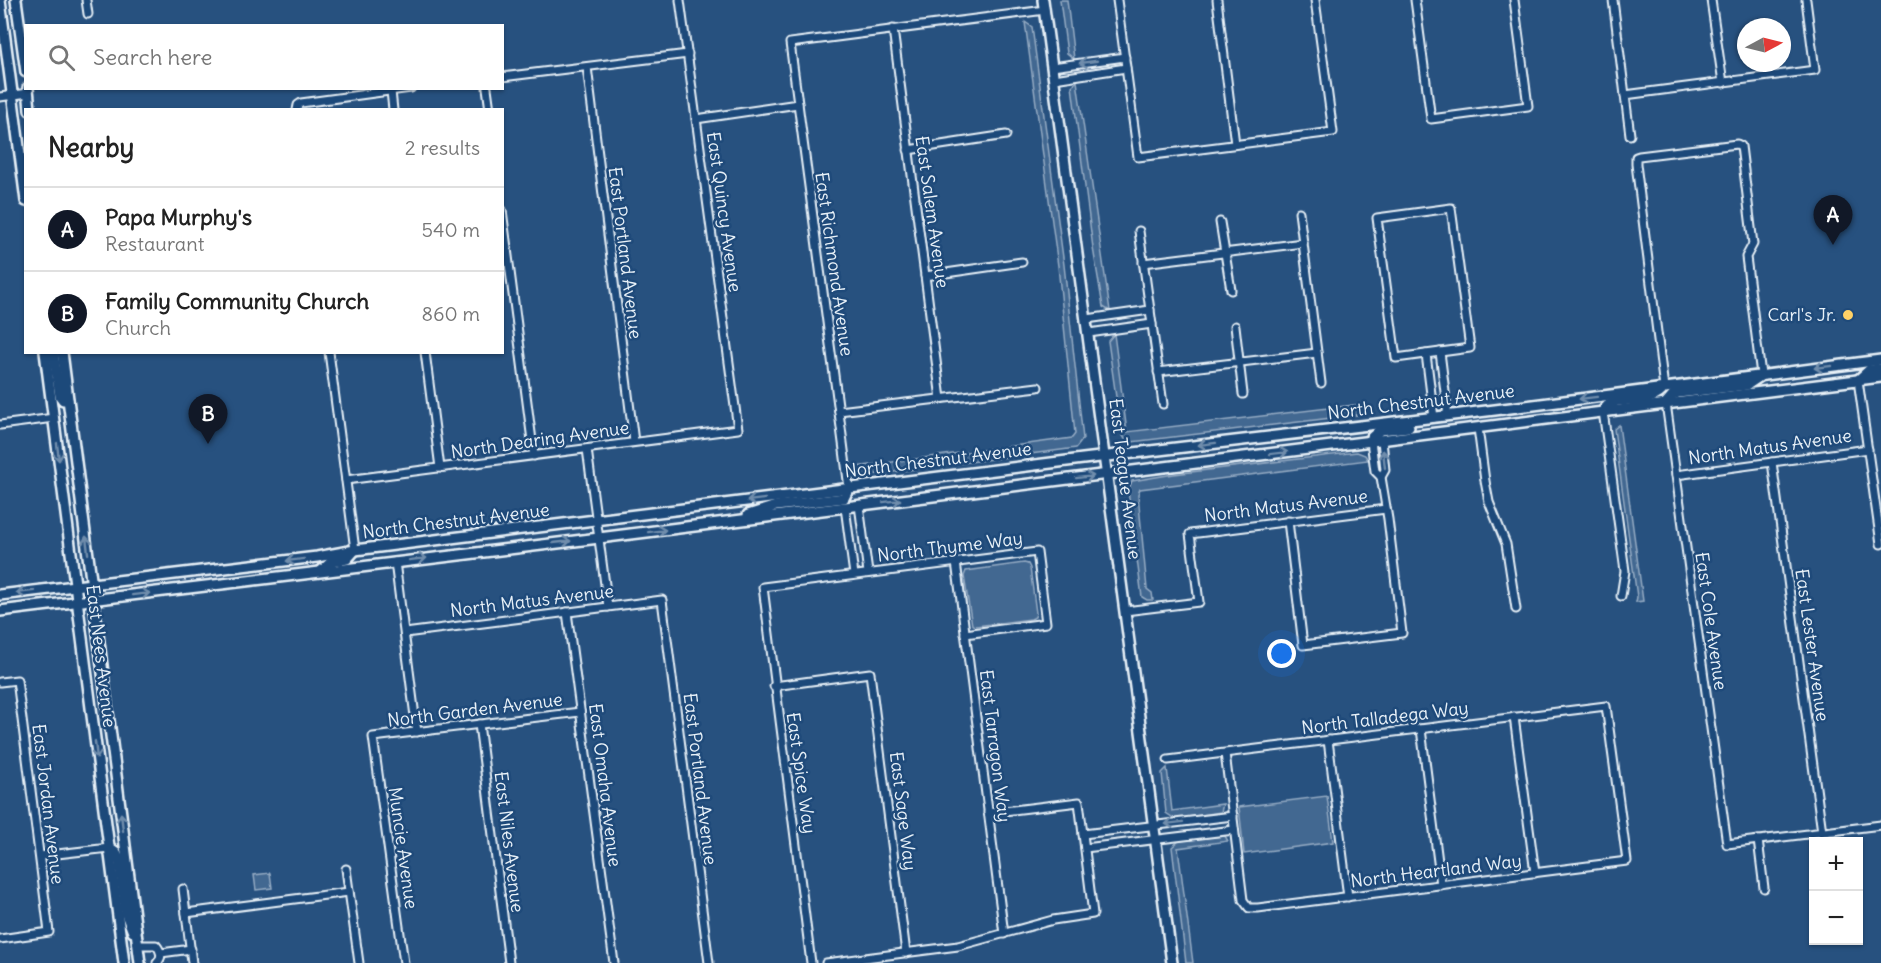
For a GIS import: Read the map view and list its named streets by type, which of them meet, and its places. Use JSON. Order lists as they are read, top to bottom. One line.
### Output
{"streets":{"main road":["North Chestnut Avenue","East Teague Avenue","East Nees Avenue"],"street":["East Quincy Avenue","East Salem Avenue","East Portland Avenue","East Richmond Avenue","North Dearing Avenue","North Matus Avenue","North Thyme Way","East Cole Avenue","East Lester Avenue","North Garden Avenue","North Talladega Way","East Tarragon Way","East Spice Way","East Omaha Avenue","East Jordan Avenue","East Sage Way","East Niles Avenue","Muncie Avenue","North Heartland Way"]},"crossings":[["East Quincy Avenue","North Dearing Avenue"],["East Salem Avenue","East Richmond Avenue"],["East Portland Avenue","North Dearing Avenue"],["East Portland Avenue","North Matus Avenue"],["East Richmond Avenue","North Chestnut Avenue"],["North Chestnut Avenue","East Teague Avenue"],["North Chestnut Avenue","North Thyme Way"],["North Chestnut Avenue","East Cole Avenue"],["North Chestnut Avenue","East Nees Avenue"],["North Matus Avenue","East Teague Avenue"],["North Matus Avenue","East Cole Avenue"],["North Matus Avenue","East Lester Avenue"],["North Matus Avenue","East Omaha Avenue"],["North Thyme Way","East Tarragon Way"],["North Thyme Way","East Spice Way"],["North Garden Avenue","East Omaha Avenue"],["North Garden Avenue","East Niles Avenue"],["North Garden Avenue","Muncie Avenue"],["North Talladega Way","North Heartland Way"],["East Spice Way","East Sage Way"]],"places":["Carl's Jr."],"north":"right","page":{"search":"Search here","heading":["Nearby","2 results"],"list":[{"mark":"A","name":"Papa Murphy's","note":"Restaurant","value":"540 m"},{"mark":"B","name":"Family Community Church","note":"Church","value":"860 m"}],"pins":["A","B"],"map_buttons":["+","−"]}}
